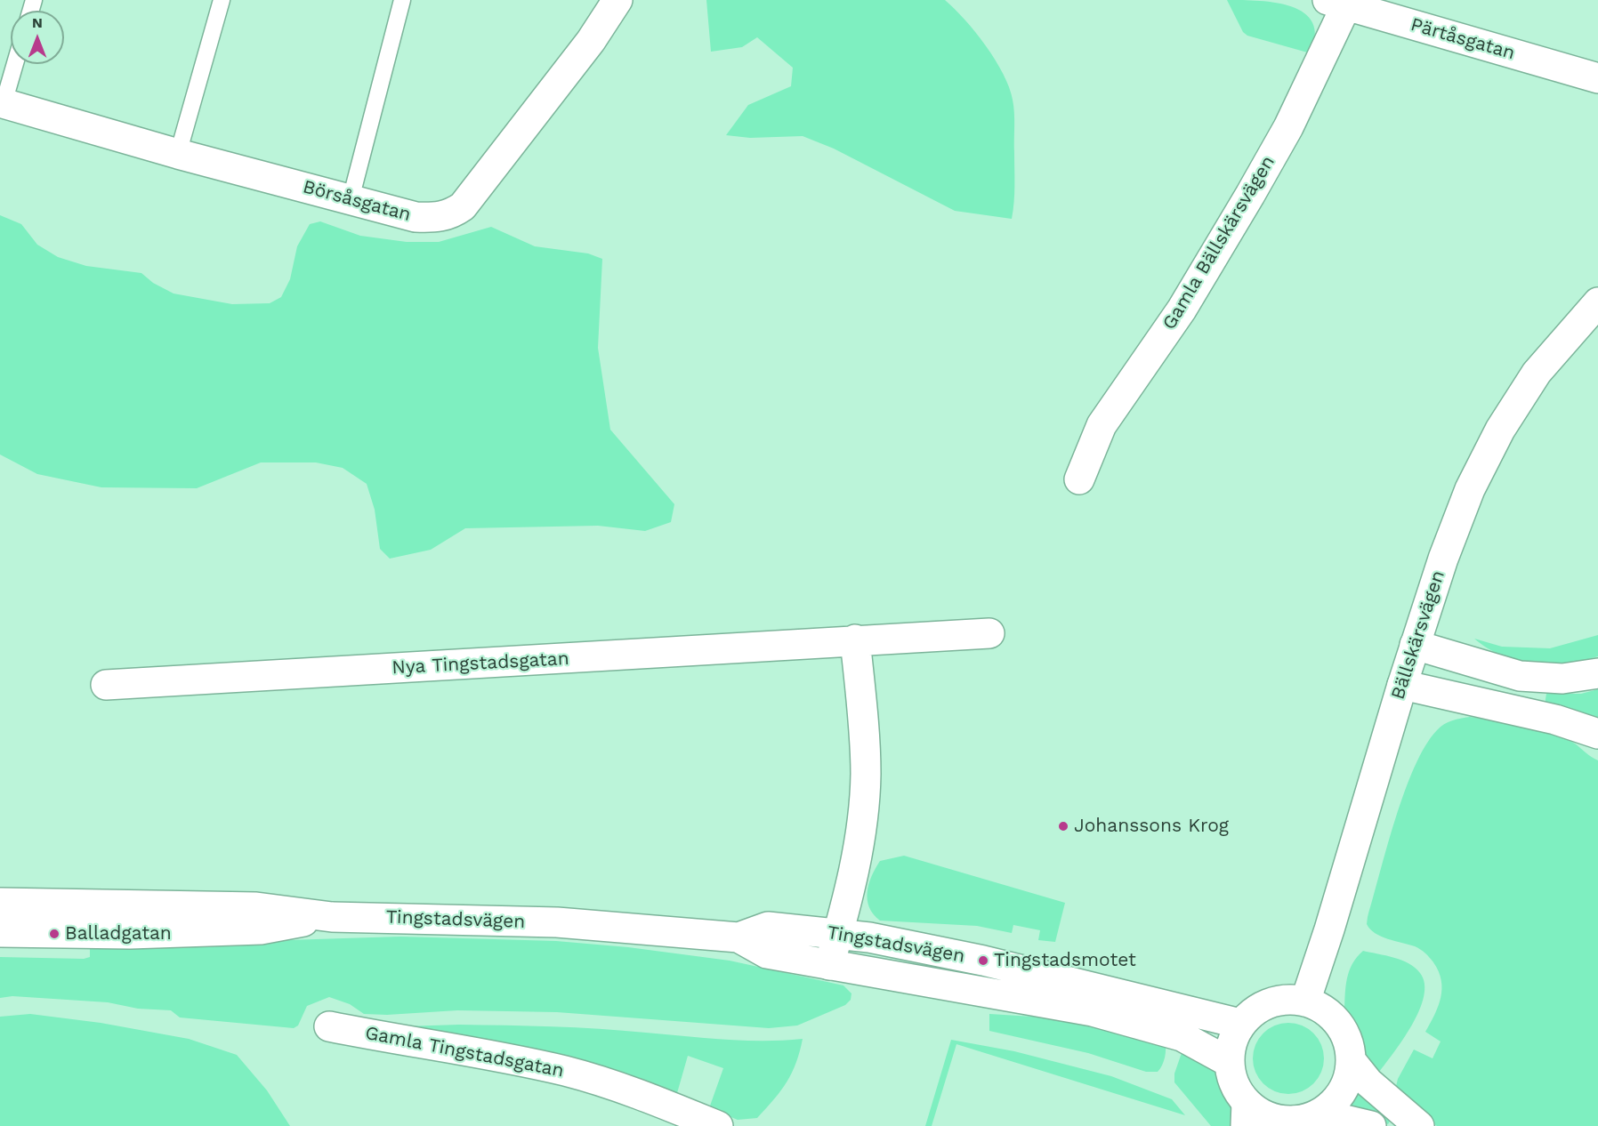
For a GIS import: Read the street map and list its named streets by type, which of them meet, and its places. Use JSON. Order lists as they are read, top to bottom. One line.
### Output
{"streets":{"main road":["Pärtåsgatan","Börsåsgatan","Gamla Bällskärsvägen","Bällskärsvägen","Nya Tingstadsgatan","Tingstadsvägen","Gamla Tingstadsgatan"]},"crossings":[["Pärtåsgatan","Gamla Bällskärsvägen"],["Bällskärsvägen","Tingstadsvägen"]],"places":["Johanssons Krog","Balladgatan","Tingstadsmotet"],"north":"top"}
